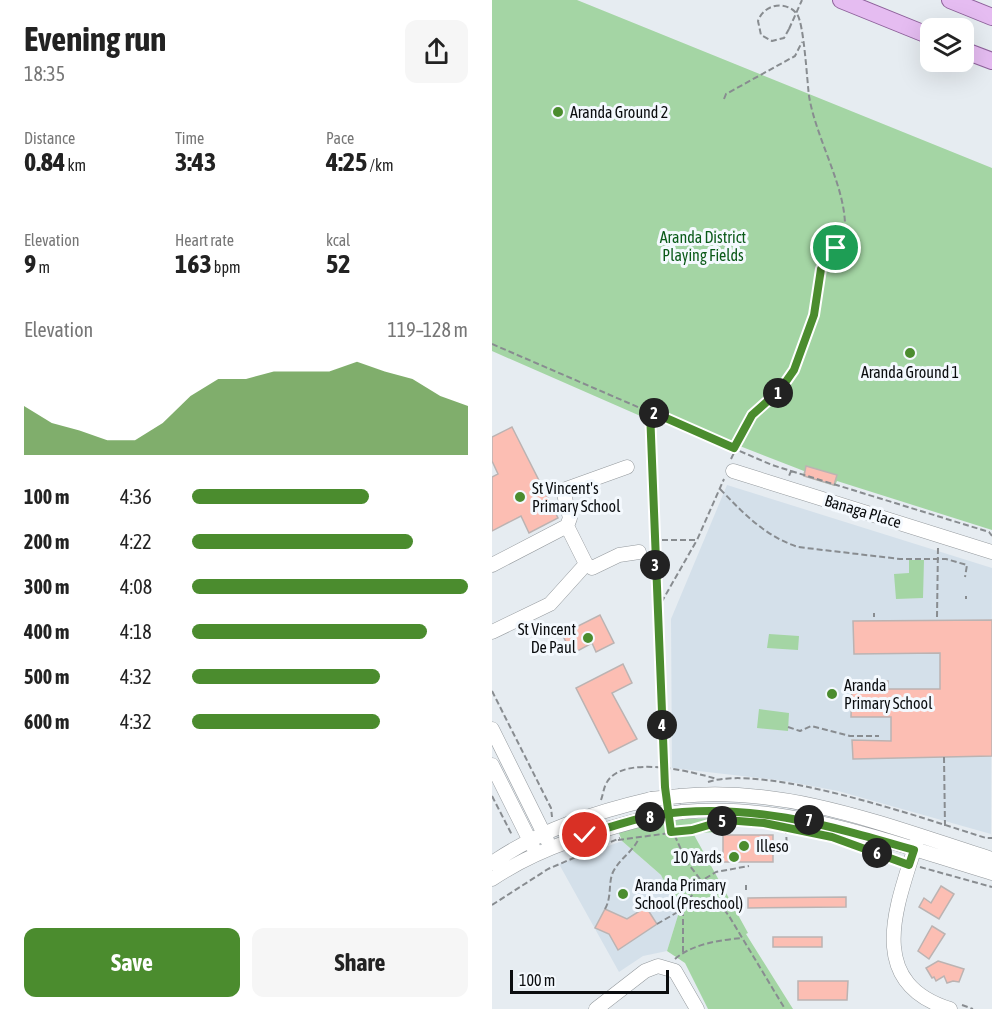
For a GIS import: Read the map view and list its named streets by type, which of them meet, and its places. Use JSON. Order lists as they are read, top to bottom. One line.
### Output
{"streets":{"street":["Banaga Place"]},"parks":["Aranda District Playing Fields"],"places":["Aranda Ground 2","Aranda Ground 1","St Vincent's Primary School","St Vincent De Paul","Aranda Primary School","Illeso","10 Yards","Aranda Primary School (Preschool)"],"scale_bar":"100 m","page":{"heading":["Evening run","18:35"],"stats":[["Distance","0.84 km"],["Time","3:43"],["Pace","4:25 /km"],["Elevation","9 m"],["Heart rate","163 bpm"],["kcal","52"]],"chart":["Elevation","119–128 m"],"pins":["1","2","3","4","8","7","5","6"],"list":[{"name":"100 m","note":"4:36"},{"name":"200 m","note":"4:22"},{"name":"300 m","note":"4:08"},{"name":"400 m","note":"4:18"},{"name":"500 m","note":"4:32"},{"name":"600 m","note":"4:32"}],"buttons":["Save","Share"],"scale":"100 m"}}
